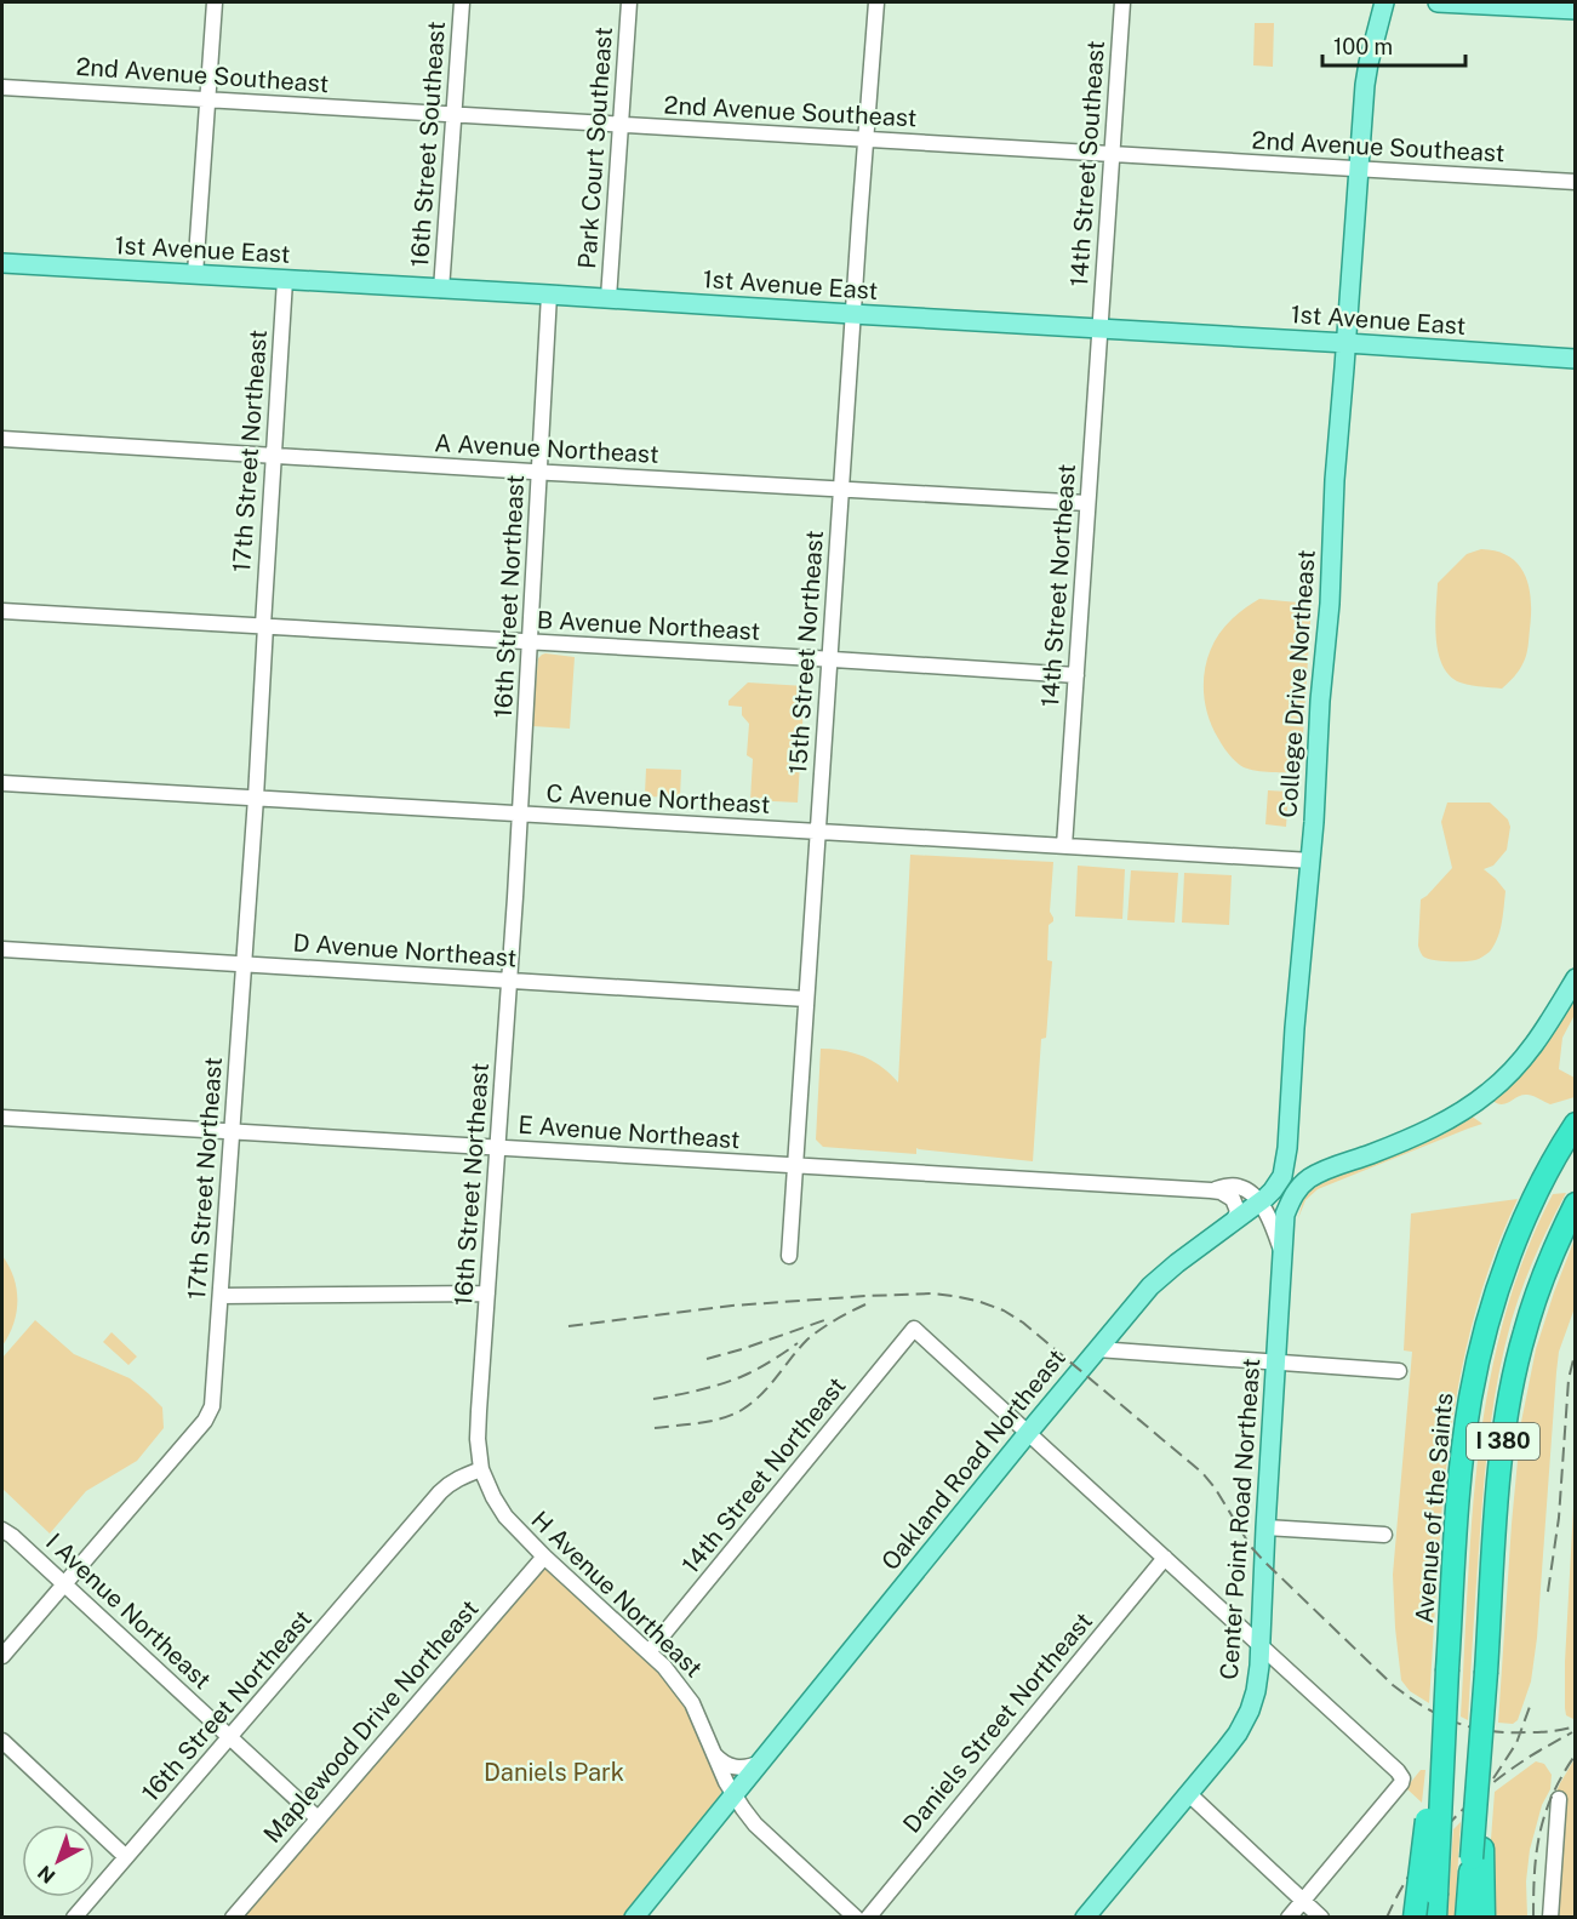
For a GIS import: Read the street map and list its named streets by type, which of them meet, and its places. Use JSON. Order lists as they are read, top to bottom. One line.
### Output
{"streets":{"highway":["I 380","Avenue of the Saints"],"main road":["1st Avenue East","College Drive Northeast","Oakland Road Northeast","Center Point Road Northeast"],"street":["2nd Avenue Southeast","16th Street Southeast","Park Court Southeast","14th Street Southeast","A Avenue Northeast","17th Street Northeast","14th Street Northeast","16th Street Northeast","B Avenue Northeast","15th Street Northeast","C Avenue Northeast","D Avenue Northeast","E Avenue Northeast","H Avenue Northeast","I Avenue Northeast","Maplewood Drive Northeast","Daniels Street Northeast"]},"crossings":[["2nd Avenue Southeast","16th Street Southeast"],["2nd Avenue Southeast","Park Court Southeast"],["2nd Avenue Southeast","14th Street Southeast"],["2nd Avenue Southeast","15th Street Northeast"],["2nd Avenue Southeast","College Drive Northeast"],["16th Street Southeast","1st Avenue East"],["Park Court Southeast","1st Avenue East"],["14th Street Southeast","1st Avenue East"],["14th Street Southeast","14th Street Northeast"],["1st Avenue East","17th Street Northeast"],["1st Avenue East","14th Street Northeast"],["1st Avenue East","16th Street Northeast"],["1st Avenue East","15th Street Northeast"],["1st Avenue East","College Drive Northeast"],["A Avenue Northeast","17th Street Northeast"],["A Avenue Northeast","14th Street Northeast"],["A Avenue Northeast","16th Street Northeast"],["A Avenue Northeast","15th Street Northeast"],["17th Street Northeast","B Avenue Northeast"],["17th Street Northeast","C Avenue Northeast"],["17th Street Northeast","D Avenue Northeast"],["17th Street Northeast","E Avenue Northeast"],["17th Street Northeast","I Avenue Northeast"],["14th Street Northeast","B Avenue Northeast"],["14th Street Northeast","C Avenue Northeast"],["14th Street Northeast","Oakland Road Northeast"],["14th Street Northeast","H Avenue Northeast"],["16th Street Northeast","B Avenue Northeast"],["16th Street Northeast","C Avenue Northeast"],["16th Street Northeast","D Avenue Northeast"],["16th Street Northeast","E Avenue Northeast"],["16th Street Northeast","H Avenue Northeast"],["16th Street Northeast","I Avenue Northeast"],["B Avenue Northeast","15th Street Northeast"],["15th Street Northeast","C Avenue Northeast"],["15th Street Northeast","D Avenue Northeast"],["15th Street Northeast","E Avenue Northeast"],["College Drive Northeast","C Avenue Northeast"],["College Drive Northeast","Oakland Road Northeast"],["E Avenue Northeast","Oakland Road Northeast"],["Oakland Road Northeast","H Avenue Northeast"],["H Avenue Northeast","Maplewood Drive Northeast"],["I Avenue Northeast","Maplewood Drive Northeast"]],"parks":["Daniels Park"],"scale_bar":"100 m","north":"bottom left"}
